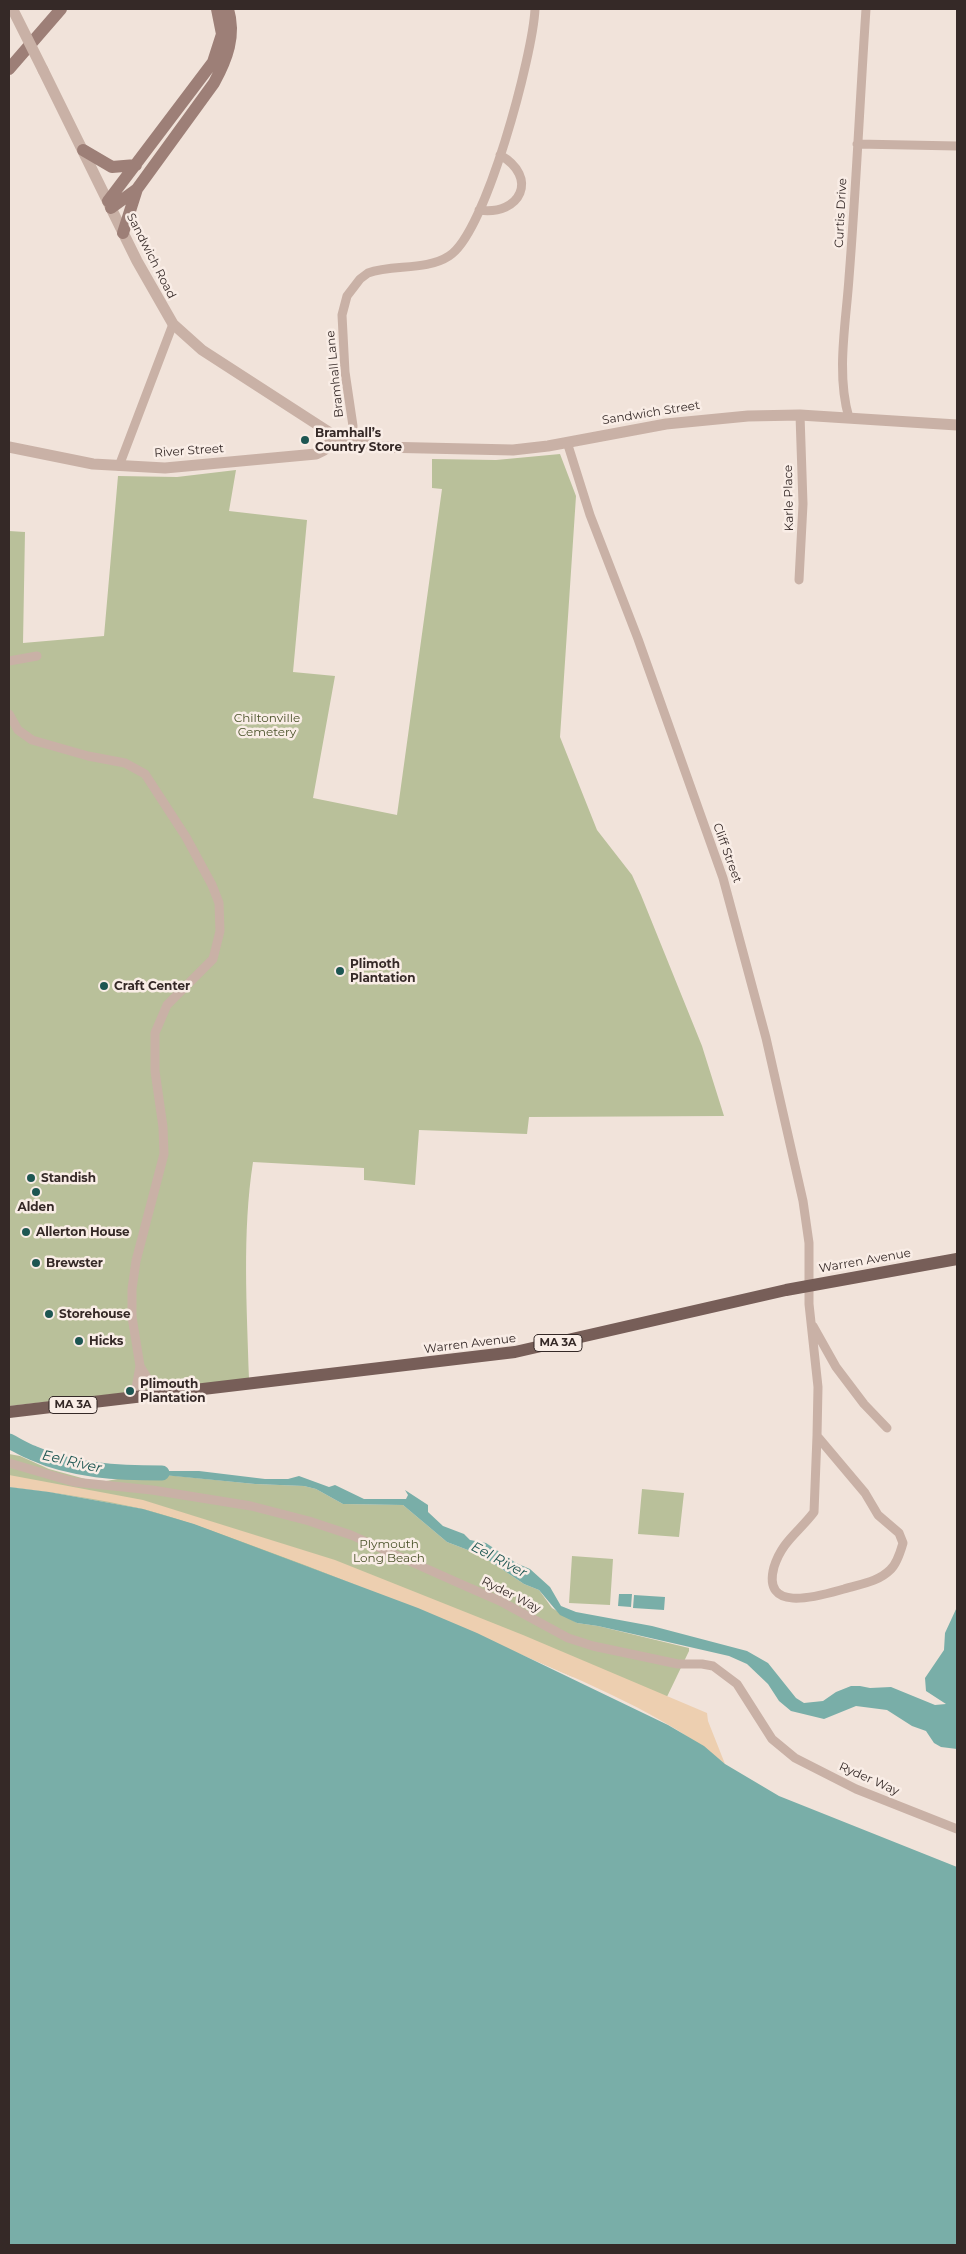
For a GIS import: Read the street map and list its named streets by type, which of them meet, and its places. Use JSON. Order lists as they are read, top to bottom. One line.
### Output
{"streets":{"main road":["Warren Avenue","MA 3A"],"street":["Curtis Drive","Sandwich Road","Bramhall Lane","Sandwich Street","River Street","Karle Place","Cliff Street","Ryder Way"]},"crossings":[["Curtis Drive","Sandwich Street"],["Sandwich Road","Bramhall Lane"],["Sandwich Road","Sandwich Street"],["Sandwich Road","River Street"],["Bramhall Lane","Sandwich Street"],["Sandwich Street","Karle Place"],["Sandwich Street","Cliff Street"],["Cliff Street","Warren Avenue"]],"water":["Eel River"],"parks":["Chiltonville Cemetery","Plymouth Long Beach"],"places":["Bramhall’s Country Store","Plimoth Plantation","Craft Center","Standish","Alden","Allerton House","Brewster","Storehouse","Hicks","Plimouth Plantation"]}
